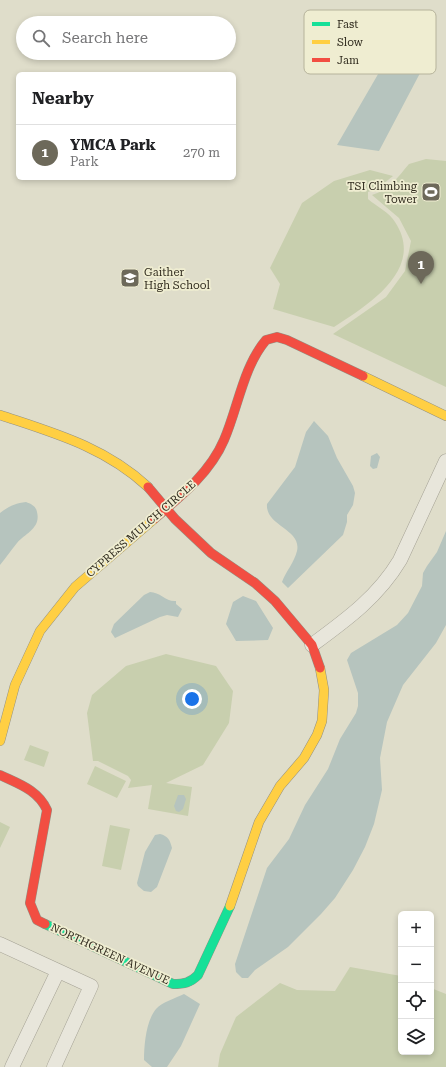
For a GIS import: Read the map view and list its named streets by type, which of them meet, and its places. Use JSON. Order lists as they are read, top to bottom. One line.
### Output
{"streets":{"street":["CYPRESS MULCH CIRCLE","NORTHGREEN AVENUE"]},"crossings":[["CYPRESS MULCH CIRCLE","NORTHGREEN AVENUE"]],"places":{"sports":["TSI Climbing Tower"],"school or university":["Gaither High School"]},"legend":["Fast","Slow","Jam"],"page":{"search":"Search here","heading":"Nearby","list":[{"mark":"1","name":"YMCA Park","note":"Park","value":"270 m"}],"pins":"1","map_buttons":["+","−"]}}
